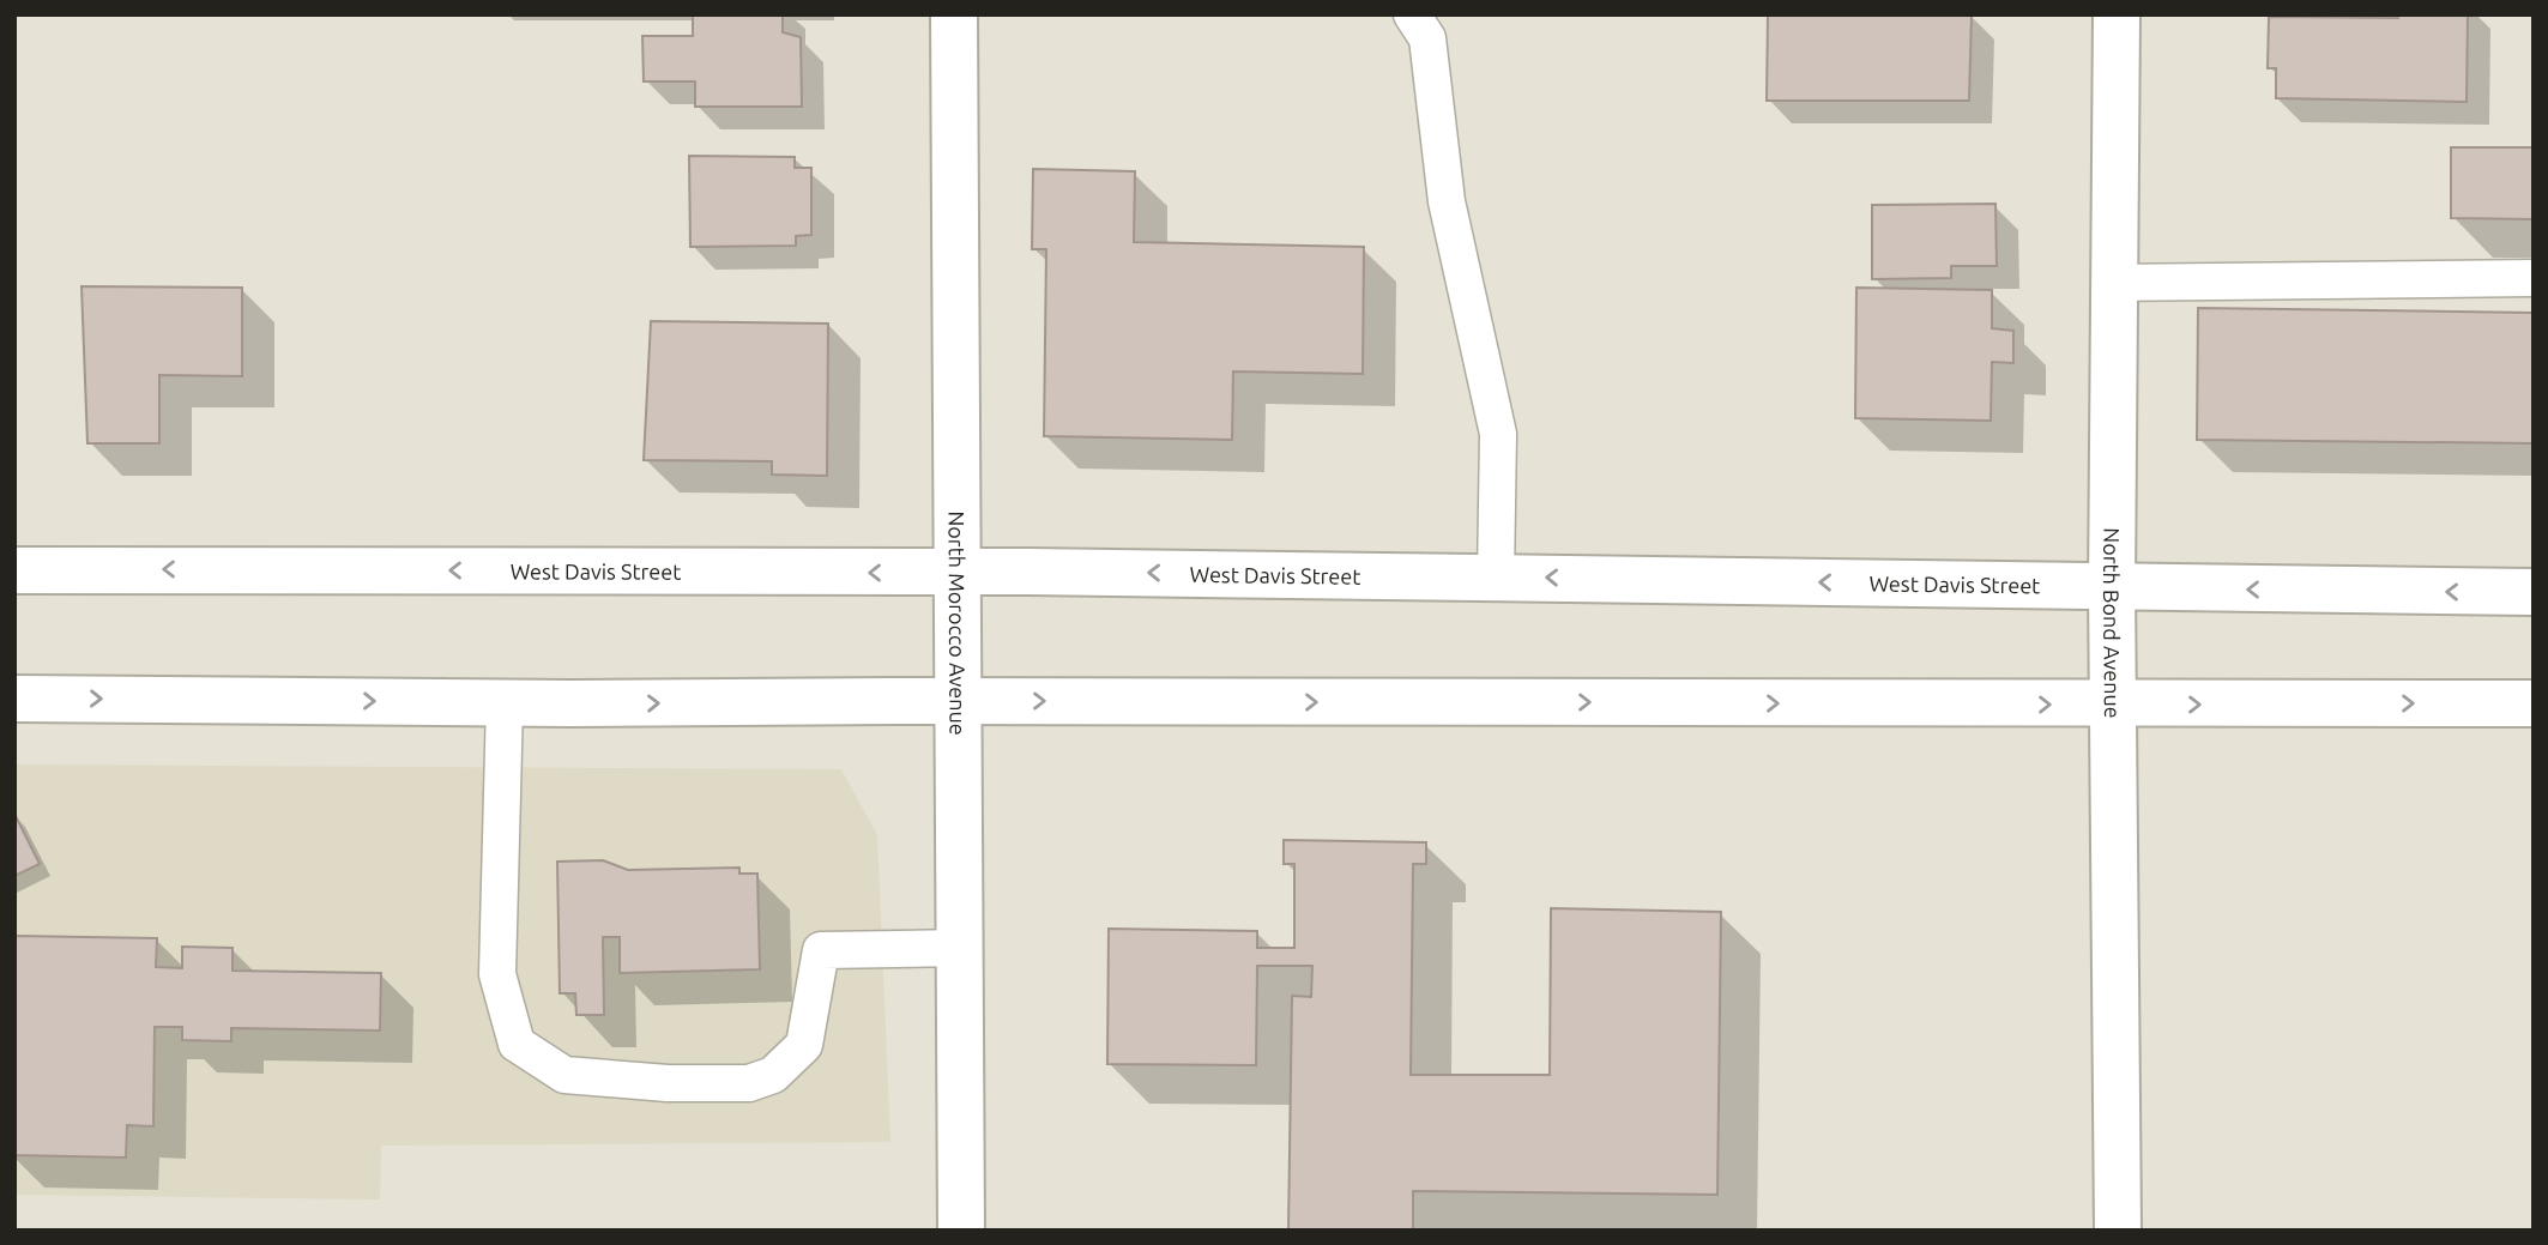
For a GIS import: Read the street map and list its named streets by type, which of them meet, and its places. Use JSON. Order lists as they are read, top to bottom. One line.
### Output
{"streets":{"main road":["West Davis Street","North Morocco Avenue","North Bond Avenue"]},"crossings":[["West Davis Street","North Morocco Avenue"],["West Davis Street","North Bond Avenue"]]}
